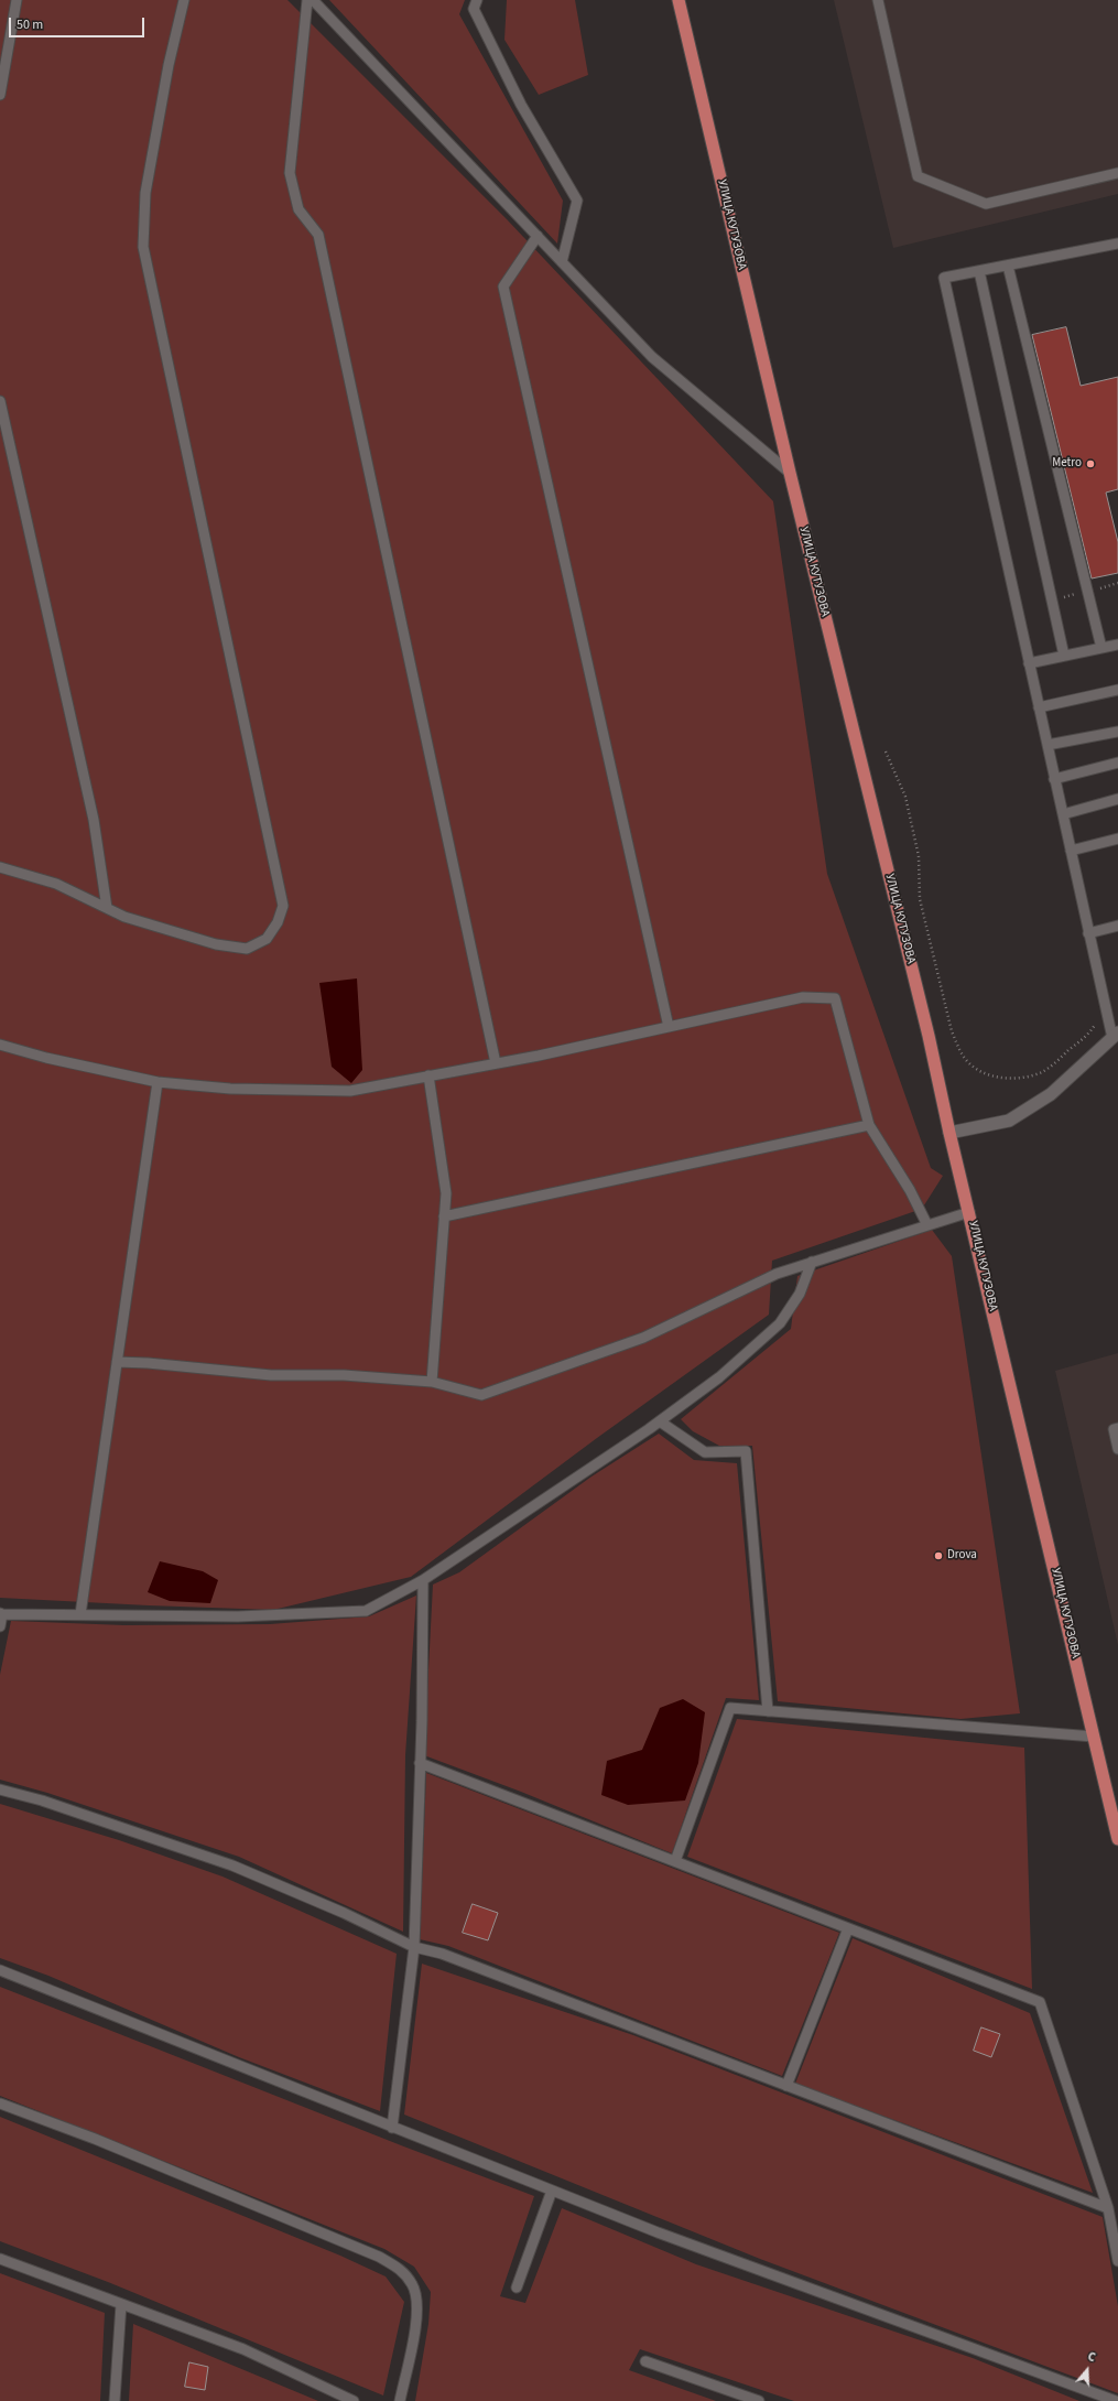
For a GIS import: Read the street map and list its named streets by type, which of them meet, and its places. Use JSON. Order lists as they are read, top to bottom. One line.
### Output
{"streets":{"main road":["УЛИЦА КУТУЗОВА"]},"places":["Metro","Drova"],"scale_bar":"50 m","north":"top"}
